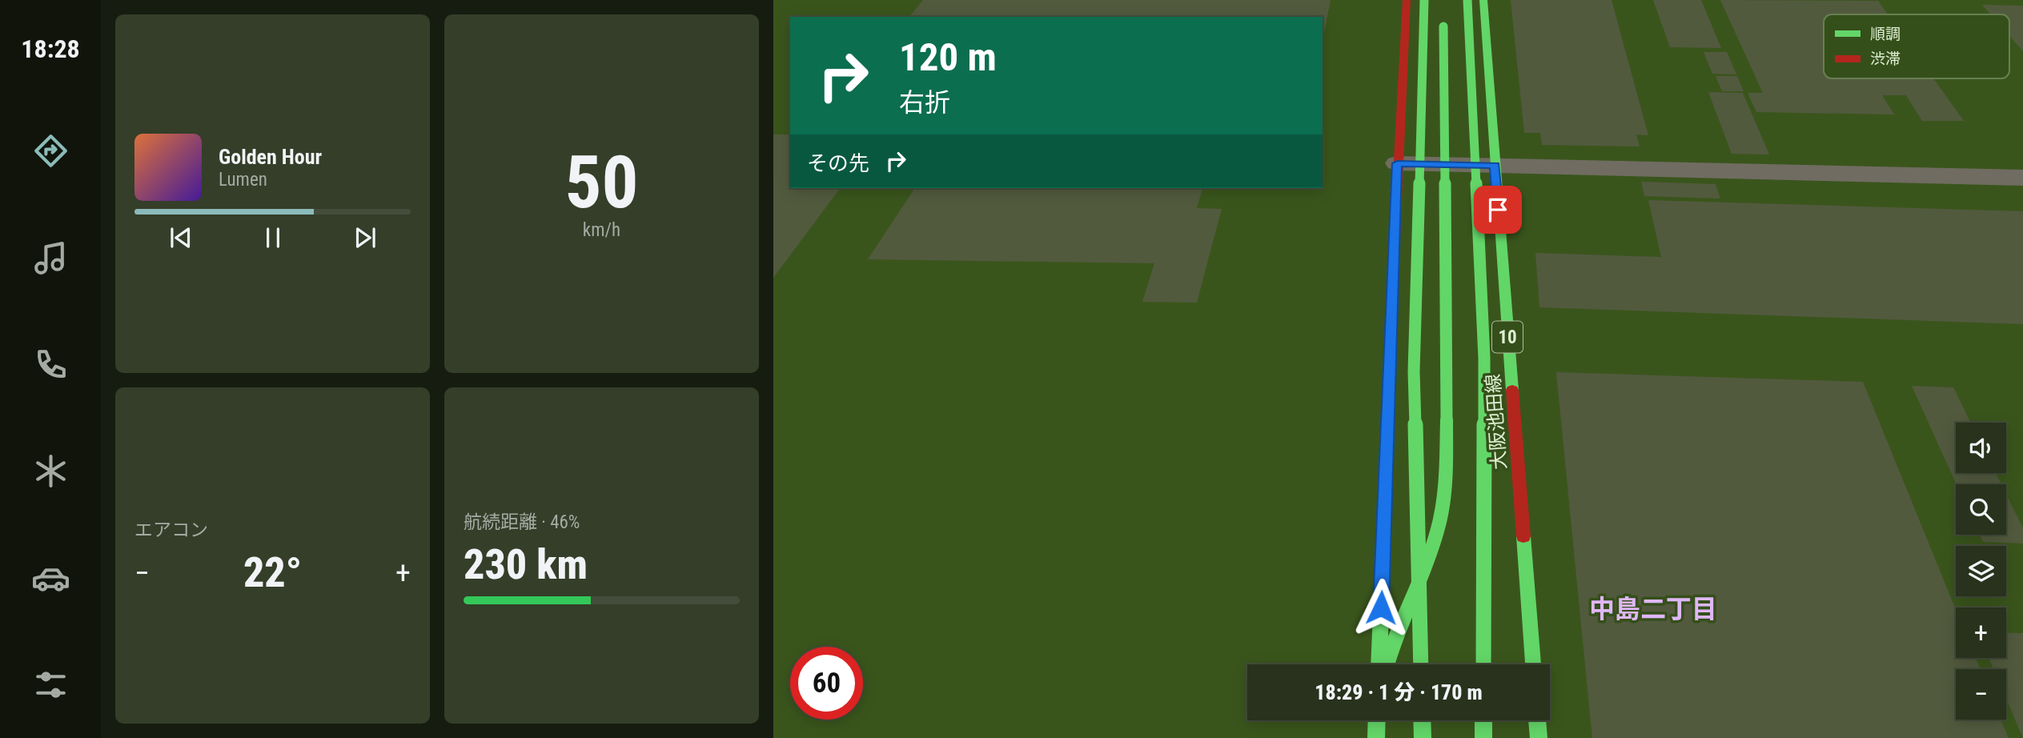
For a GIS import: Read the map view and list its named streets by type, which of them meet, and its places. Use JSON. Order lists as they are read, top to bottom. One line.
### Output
{"streets":{"main road":["10","大阪池田線"]},"districts":["中島二丁目"],"legend":["順調","渋滞"],"page":{"tabs":"18:28","tile":[["50","km/h"],"エアコン",["航続距離 · 46%","230 km"]],"turn":["120 m","右折"],"song":["Golden Hour","Lumen"],"then":"その先","map_buttons":["+","−"],"heat":["−","22°","+"],"limit":"60","trip":"18:29 · 1 分 · 170 m"}}
